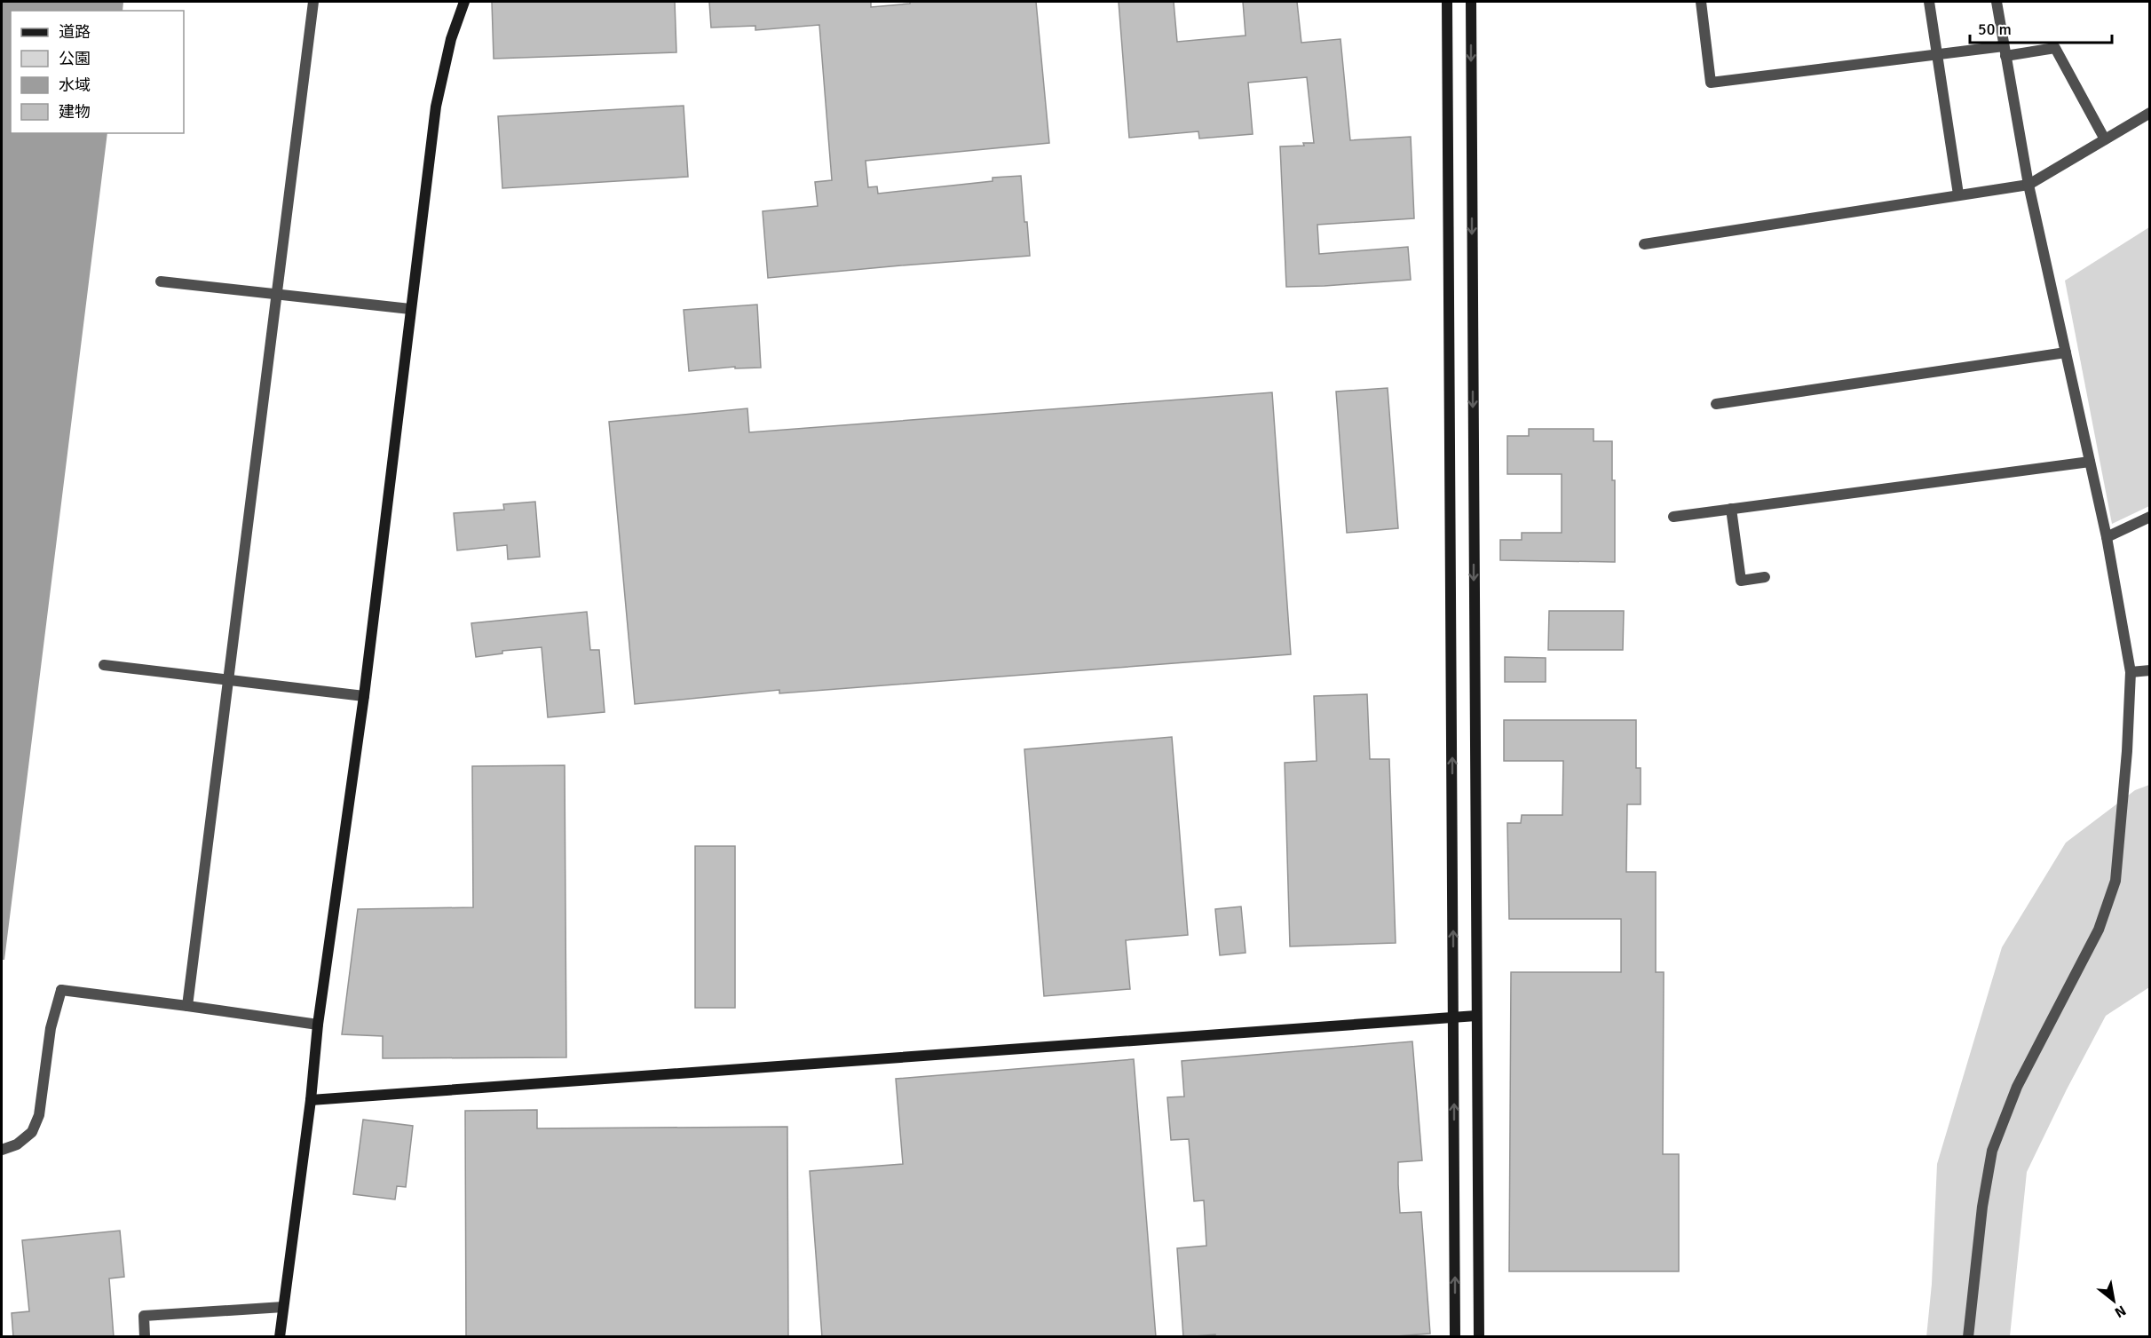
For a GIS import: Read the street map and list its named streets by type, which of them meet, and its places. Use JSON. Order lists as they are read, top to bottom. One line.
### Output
{"legend":["道路","公園","水域","建物"],"scale_bar":"50 m","north":"bottom right"}
